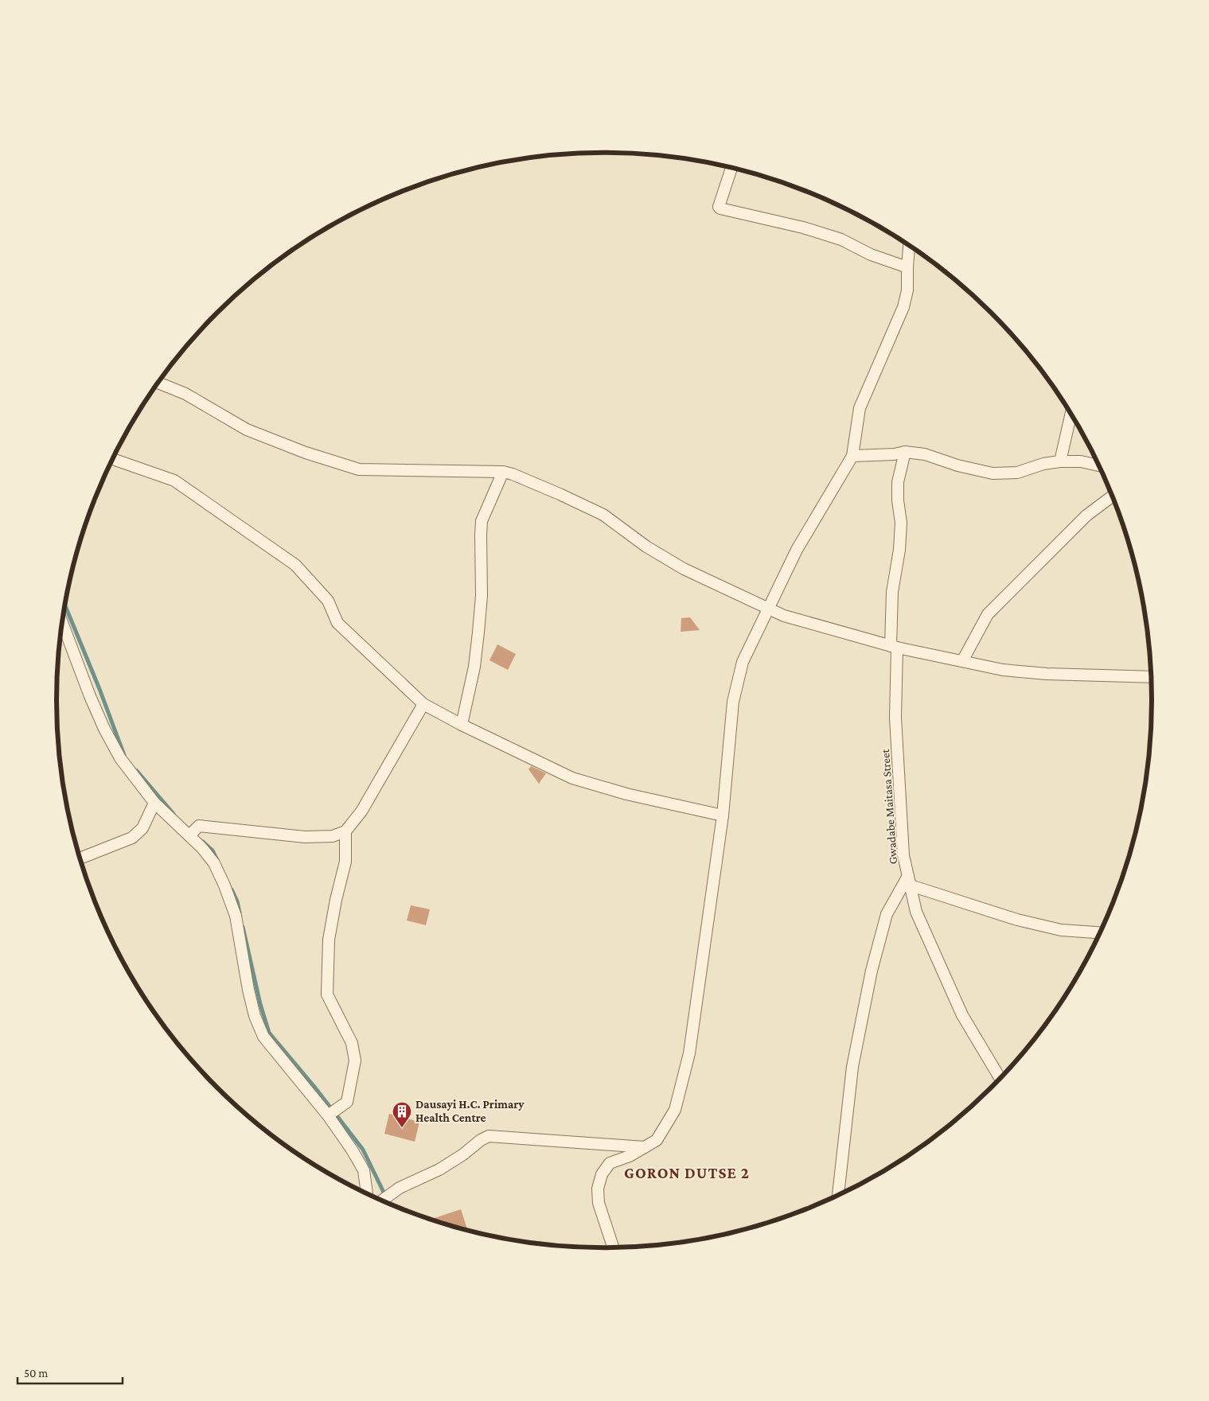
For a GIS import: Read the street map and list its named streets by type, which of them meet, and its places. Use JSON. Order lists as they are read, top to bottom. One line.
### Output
{"streets":{"street":["Gwadabe Maitasa Street"]},"districts":["GORON DUTSE 2"],"places":{"building":["Dausayi H.C. Primary Health Centre"]},"scale_bar":"50 m"}
